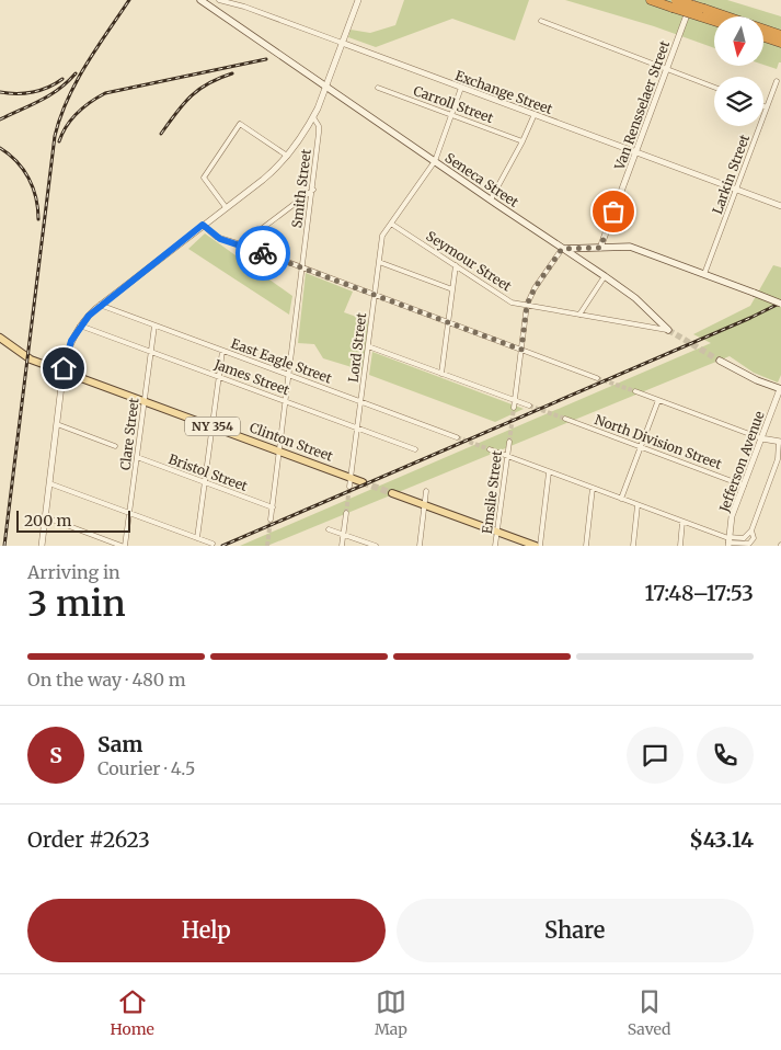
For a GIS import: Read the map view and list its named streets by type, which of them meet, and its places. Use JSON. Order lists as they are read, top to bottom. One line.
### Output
{"streets":{"main road":["Seneca Street","NY 354","Clinton Street"],"street":["Exchange Street","Carroll Street","Van Rensselaer Street","Larkin Street","Smith Street","Seymour Street","Lord Street","East Eagle Street","James Street","Clare Street","North Division Street","Jefferson Avenue","Bristol Street","Emslie Street"]},"crossings":[["Exchange Street","Van Rensselaer Street"],["Exchange Street","Larkin Street"],["Exchange Street","Lord Street"],["Carroll Street","Lord Street"],["Seneca Street","Seymour Street"],["Seneca Street","Lord Street"],["Smith Street","East Eagle Street"],["Smith Street","James Street"],["Smith Street","Clinton Street"],["Smith Street","Bristol Street"],["Seymour Street","Lord Street"],["Lord Street","East Eagle Street"],["Lord Street","James Street"],["Lord Street","Clinton Street"],["East Eagle Street","Clare Street"],["James Street","Clare Street"],["Clare Street","Clinton Street"],["Clare Street","Bristol Street"],["North Division Street","Jefferson Avenue"]],"scale_bar":"200 m","north":"bottom","page":{"scale":"200 m","heading":["3 min","Arriving in","17:48–17:53"],"panel":["Sam","Courier · 4.5","Order #2623","$43.14"],"bar":"On the way · 480 m","round":"S","buttons":["Help","Share"],"tabs":["Home","Map","Saved"]}}
